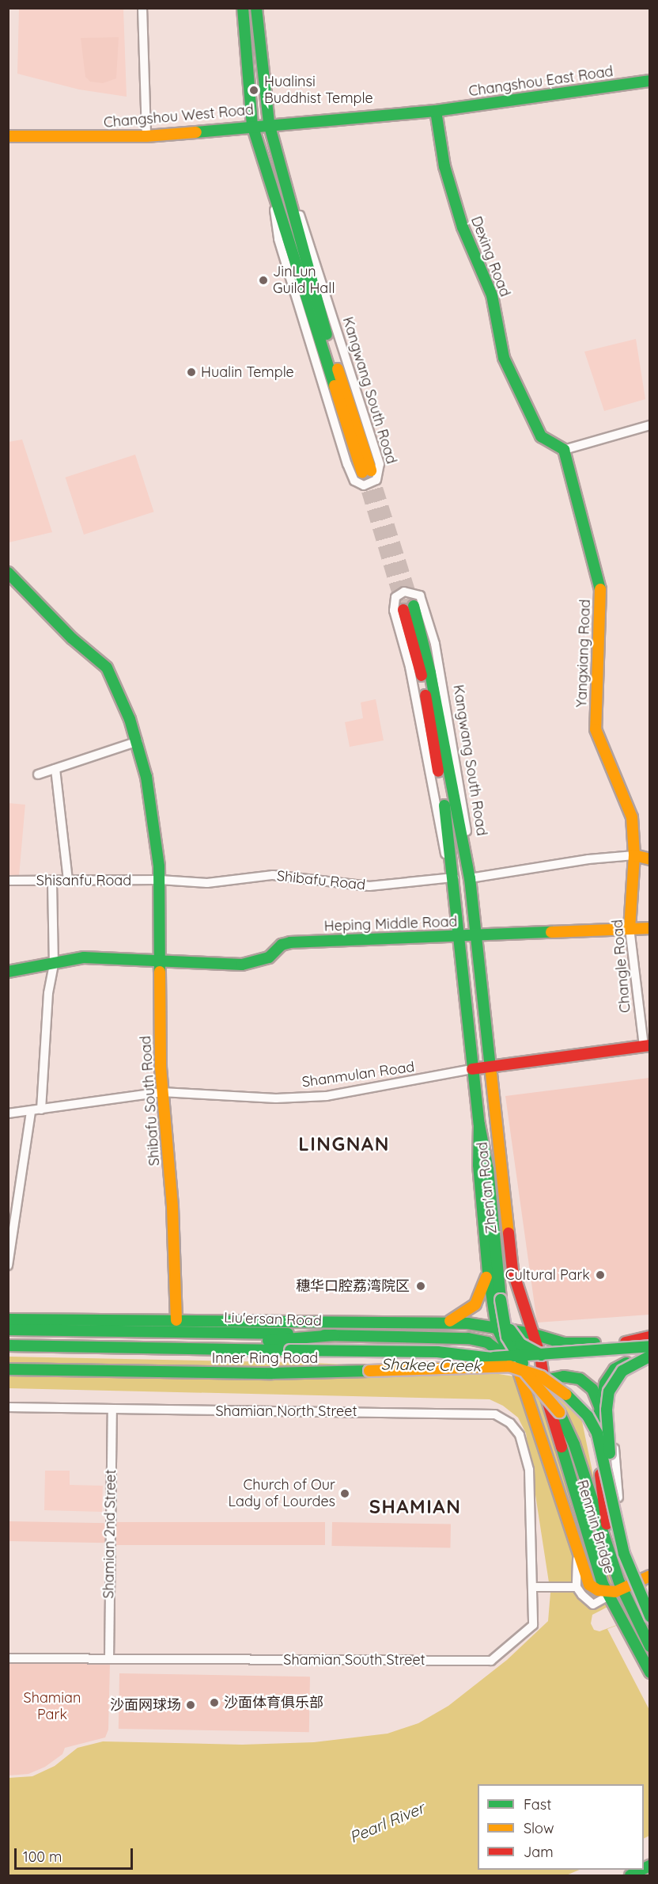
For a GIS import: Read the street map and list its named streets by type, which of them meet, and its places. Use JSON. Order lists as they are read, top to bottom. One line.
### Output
{"streets":{"main road":["Changshou East Road","Changshou West Road","Dexing Road","Kangwang South Road","Yangxiang Road","Heping Middle Road","Changle Road","Shibafu South Road","Zhen'an Road","Liu'ersan Road","Inner Ring Road","Renmin Bridge"],"street":["Shisanfu Road","Shibafu Road","Shanmulan Road","Shamian North Street","Shamian 2nd Street","Shamian South Street"]},"crossings":[["Changshou East Road","Changshou West Road"],["Changshou East Road","Dexing Road"],["Changshou West Road","Dexing Road"],["Changshou West Road","Kangwang South Road"],["Dexing Road","Yangxiang Road"],["Kangwang South Road","Shibafu Road"],["Kangwang South Road","Heping Middle Road"],["Kangwang South Road","Shanmulan Road"],["Kangwang South Road","Zhen'an Road"],["Yangxiang Road","Changle Road"],["Shisanfu Road","Shibafu Road"],["Shisanfu Road","Shibafu South Road"],["Shibafu Road","Shibafu South Road"],["Heping Middle Road","Changle Road"],["Heping Middle Road","Shibafu South Road"],["Shanmulan Road","Shibafu South Road"],["Shanmulan Road","Zhen'an Road"],["Shibafu South Road","Liu'ersan Road"],["Zhen'an Road","Liu'ersan Road"],["Zhen'an Road","Renmin Bridge"],["Liu'ersan Road","Renmin Bridge"],["Shamian North Street","Shamian 2nd Street"],["Shamian North Street","Shamian South Street"],["Shamian 2nd Street","Shamian South Street"]],"districts":["LINGNAN","SHAMIAN"],"water":["Shakee Creek","Pearl River"],"parks":["Shamian Park"],"places":["Hualinsi Buddhist Temple","JinLun Guild Hall","Hualin Temple","Cultural Park","穗华口腔荔湾院区","Church of Our Lady of Lourdes","沙面体育俱乐部","沙面网球场"],"legend":["Fast","Slow","Jam"],"scale_bar":"100 m"}
